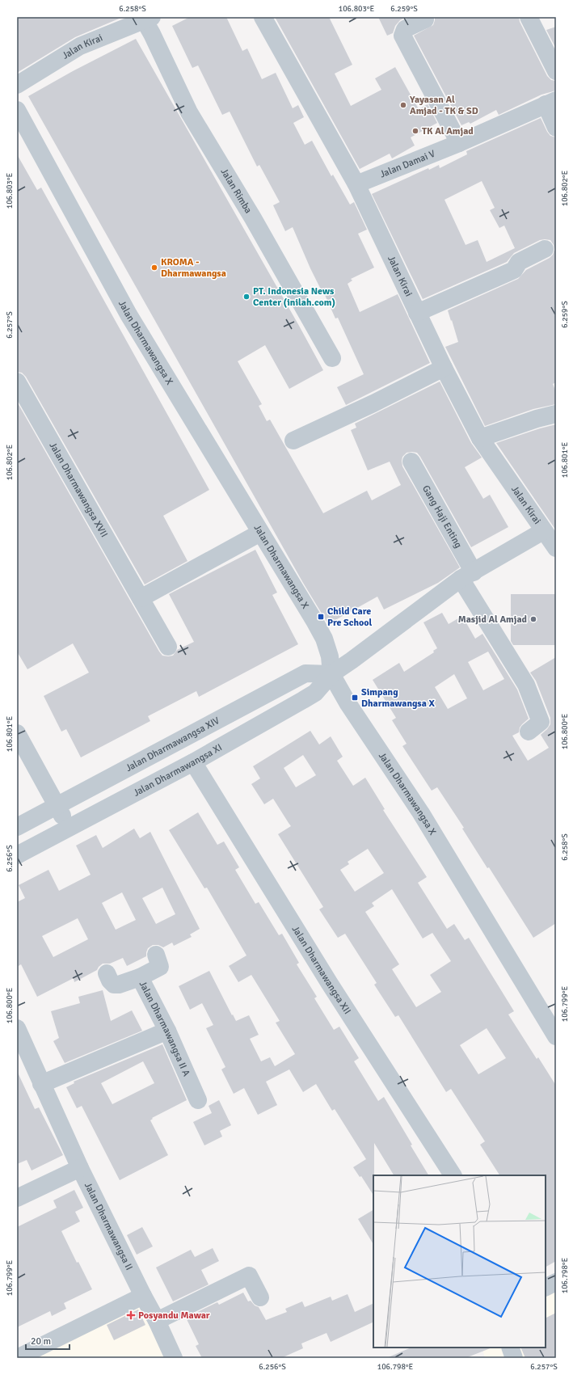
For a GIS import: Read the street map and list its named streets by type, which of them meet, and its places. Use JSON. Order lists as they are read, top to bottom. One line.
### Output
{"streets":{"street":["Jalan Kirai","Jalan Damai V","Jalan Rimba","Jalan Dharmawangsa X","Jalan Dharmawangsa XVII","Gang Haji Enting","Jalan Dharmawangsa XIV","Jalan Dharmawangsa XI","Jalan Dharmawangsa XII","Jalan Dharmawangsa II A","Jalan Dharmawangsa II"]},"crossings":[["Jalan Kirai","Jalan Damai V"],["Jalan Kirai","Jalan Rimba"],["Jalan Kirai","Jalan Dharmawangsa X"],["Jalan Kirai","Gang Haji Enting"],["Jalan Kirai","Jalan Dharmawangsa XIV"],["Jalan Kirai","Jalan Dharmawangsa XI"],["Jalan Dharmawangsa X","Jalan Dharmawangsa XIV"],["Jalan Dharmawangsa X","Jalan Dharmawangsa XI"],["Jalan Dharmawangsa XIV","Jalan Dharmawangsa XI"],["Jalan Dharmawangsa XI","Jalan Dharmawangsa XII"]],"places":{"other":["Yayasan Al Amjad - TK & SD","TK Al Amjad","KROMA - Dharmawangsa","PT. Indonesia News Center (inilah.com)","Masjid Al Amjad"],"transit":["Child Care Pre School","Simpang Dharmawangsa X"],"health":["Posyandu Mawar"]},"scale_bar":"20 m","coordinates":["6.258°S","106.803°E","6.259°S","106.802°E","6.257°S","106.801°E","106.800°E","6.256°S","106.799°E","106.798°E"]}
